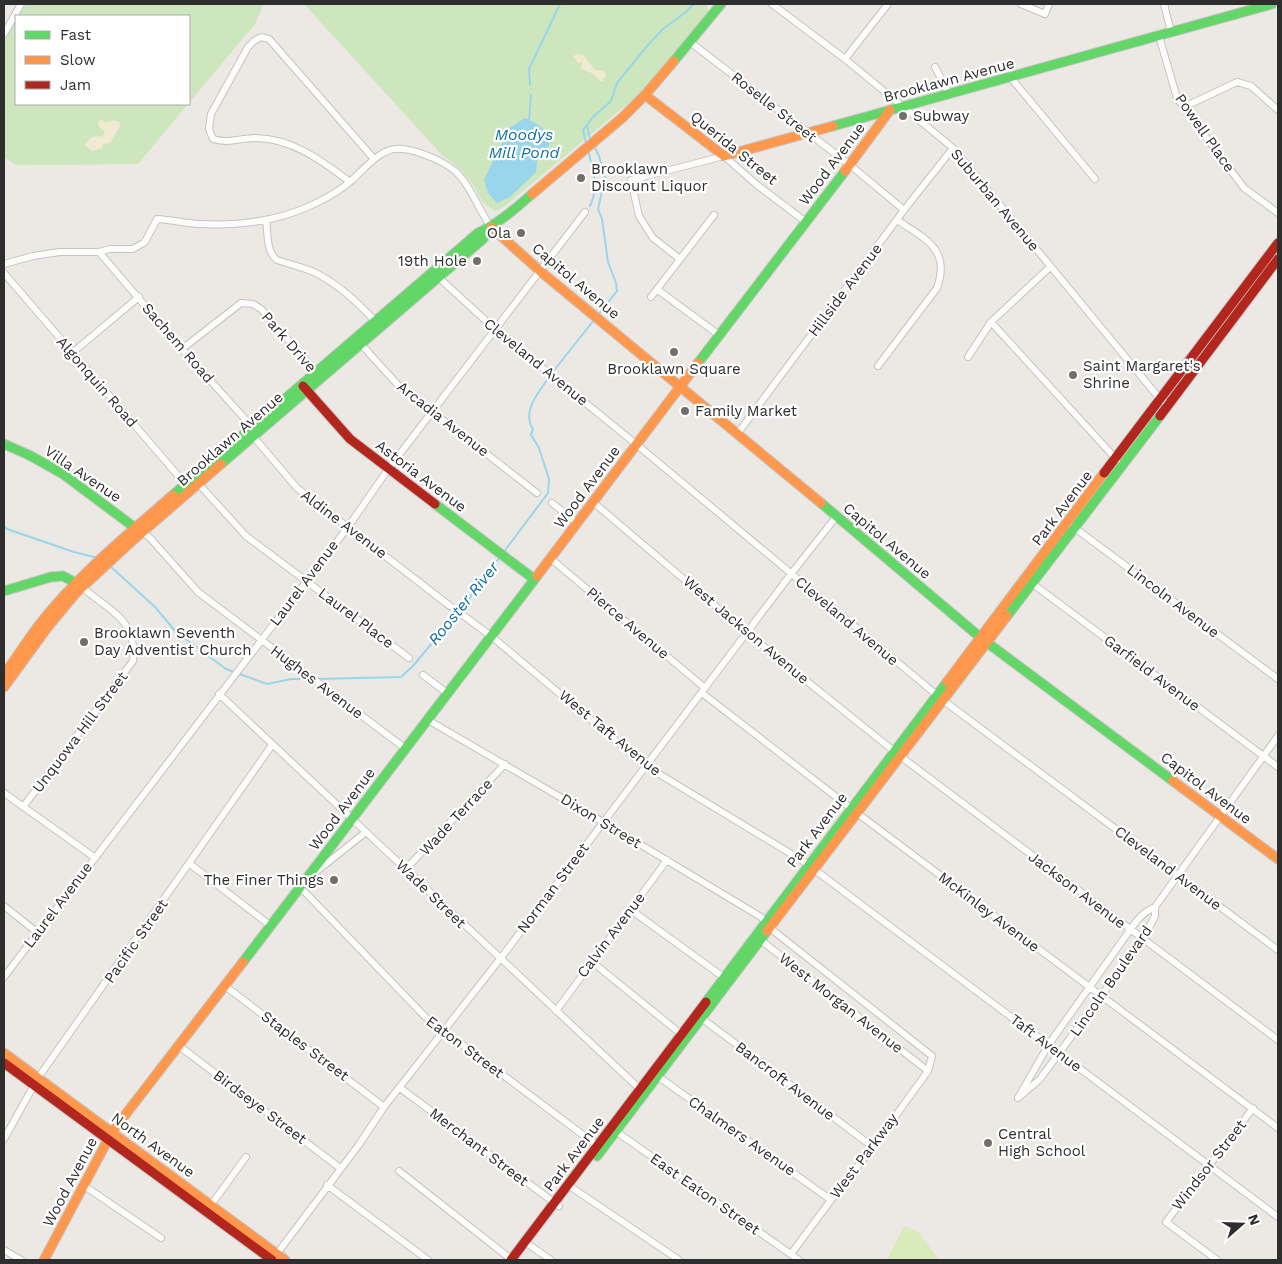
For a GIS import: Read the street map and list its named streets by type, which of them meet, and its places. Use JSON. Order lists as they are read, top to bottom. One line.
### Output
{"streets":{"main road":["Brooklawn Avenue","Querida Street","Wood Avenue","Capitol Avenue","Villa Avenue","Astoria Avenue","Park Avenue","North Avenue"],"street":["Roselle Street","Powell Place","Suburban Avenue","Hillside Avenue","Park Drive","Sachem Road","Cleveland Avenue","Algonquin Road","Arcadia Avenue","Aldine Avenue","Laurel Avenue","Lincoln Avenue","Laurel Place","Pierce Avenue","West Jackson Avenue","Garfield Avenue","Hughes Avenue","Unquowa Hill Street","West Taft Avenue","Wade Terrace","Dixon Street","Norman Street","Jackson Avenue","Wade Street","McKinley Avenue","Calvin Avenue","Pacific Street","Lincoln Boulevard","West Morgan Avenue","Taft Avenue","Staples Street","Eaton Street","Bancroft Avenue","Birdseye Street","Chalmers Avenue","Merchant Street","West Parkway","Windsor Street","East Eaton Street"]},"crossings":[["Brooklawn Avenue","Roselle Street"],["Brooklawn Avenue","Powell Place"],["Brooklawn Avenue","Querida Street"],["Brooklawn Avenue","Wood Avenue"],["Brooklawn Avenue","Suburban Avenue"],["Brooklawn Avenue","Capitol Avenue"],["Brooklawn Avenue","Park Drive"],["Brooklawn Avenue","Sachem Road"],["Brooklawn Avenue","Cleveland Avenue"],["Brooklawn Avenue","Algonquin Road"],["Brooklawn Avenue","Arcadia Avenue"],["Brooklawn Avenue","Villa Avenue"],["Brooklawn Avenue","Astoria Avenue"],["Brooklawn Avenue","Aldine Avenue"],["Brooklawn Avenue","Laurel Place"],["Brooklawn Avenue","Hughes Avenue"],["Brooklawn Avenue","Unquowa Hill Street"],["Roselle Street","Wood Avenue"],["Roselle Street","Hillside Avenue"],["Querida Street","Wood Avenue"],["Wood Avenue","Capitol Avenue"],["Wood Avenue","Cleveland Avenue"],["Wood Avenue","Astoria Avenue"],["Wood Avenue","Pierce Avenue"],["Wood Avenue","West Jackson Avenue"],["Wood Avenue","Hughes Avenue"],["Wood Avenue","West Taft Avenue"],["Wood Avenue","Dixon Street"],["Wood Avenue","Wade Street"],["Wood Avenue","Staples Street"],["Wood Avenue","Eaton Street"],["Wood Avenue","Birdseye Street"],["Wood Avenue","North Avenue"],["Suburban Avenue","Hillside Avenue"],["Suburban Avenue","Park Avenue"],["Capitol Avenue","Hillside Avenue"],["Capitol Avenue","Park Avenue"],["Capitol Avenue","Laurel Avenue"],["Capitol Avenue","Norman Street"],["Capitol Avenue","Lincoln Boulevard"],["Park Drive","Sachem Road"],["Sachem Road","Aldine Avenue"],["Cleveland Avenue","Park Avenue"],["Cleveland Avenue","Laurel Avenue"],["Cleveland Avenue","Norman Street"],["Cleveland Avenue","Lincoln Boulevard"],["Arcadia Avenue","Laurel Avenue"],["Villa Avenue","Hughes Avenue"],["Astoria Avenue","Laurel Avenue"],["Park Avenue","Lincoln Avenue"],["Park Avenue","West Jackson Avenue"],["Park Avenue","Garfield Avenue"],["Park Avenue","West Taft Avenue"],["Park Avenue","Dixon Street"],["Park Avenue","Jackson Avenue"],["Park Avenue","Wade Street"],["Park Avenue","McKinley Avenue"],["Park Avenue","West Morgan Avenue"],["Park Avenue","Taft Avenue"],["Park Avenue","Eaton Street"],["Park Avenue","Bancroft Avenue"],["Park Avenue","Chalmers Avenue"],["Park Avenue","Merchant Street"],["Park Avenue","East Eaton Street"],["Aldine Avenue","Laurel Avenue"],["Laurel Avenue","Laurel Place"],["Laurel Avenue","Hughes Avenue"],["Laurel Avenue","Wade Street"],["Pierce Avenue","Norman Street"],["Pierce Avenue","McKinley Avenue"],["West Jackson Avenue","Norman Street"],["West Jackson Avenue","Jackson Avenue"],["Garfield Avenue","Lincoln Boulevard"],["West Taft Avenue","Norman Street"],["West Taft Avenue","Taft Avenue"],["Wade Terrace","Dixon Street"],["Wade Terrace","Wade Street"],["Dixon Street","Norman Street"],["Dixon Street","Calvin Avenue"],["Dixon Street","West Morgan Avenue"],["Norman Street","Wade Street"],["Norman Street","McKinley Avenue"],["Norman Street","Staples Street"],["Norman Street","Eaton Street"],["Norman Street","Birdseye Street"],["Norman Street","North Avenue"],["Norman Street","Merchant Street"],["Jackson Avenue","Lincoln Boulevard"],["Wade Street","Calvin Avenue"],["Wade Street","Pacific Street"],["McKinley Avenue","Lincoln Boulevard"],["McKinley Avenue","Windsor Street"],["Pacific Street","North Avenue"],["Lincoln Boulevard","Taft Avenue"],["West Morgan Avenue","West Parkway"],["Taft Avenue","Windsor Street"],["Bancroft Avenue","West Parkway"],["Chalmers Avenue","West Parkway"],["West Parkway","East Eaton Street"]],"water":["Moodys Mill Pond","Rooster River"],"places":["Subway","Brooklawn Discount Liquor","Ola","19th Hole","Brooklawn Square","Saint Margaret's Shrine","Family Market","Brooklawn Seventh Day Adventist Church","The Finer Things","Central High School"],"legend":["Fast","Slow","Jam"],"north":"right"}
